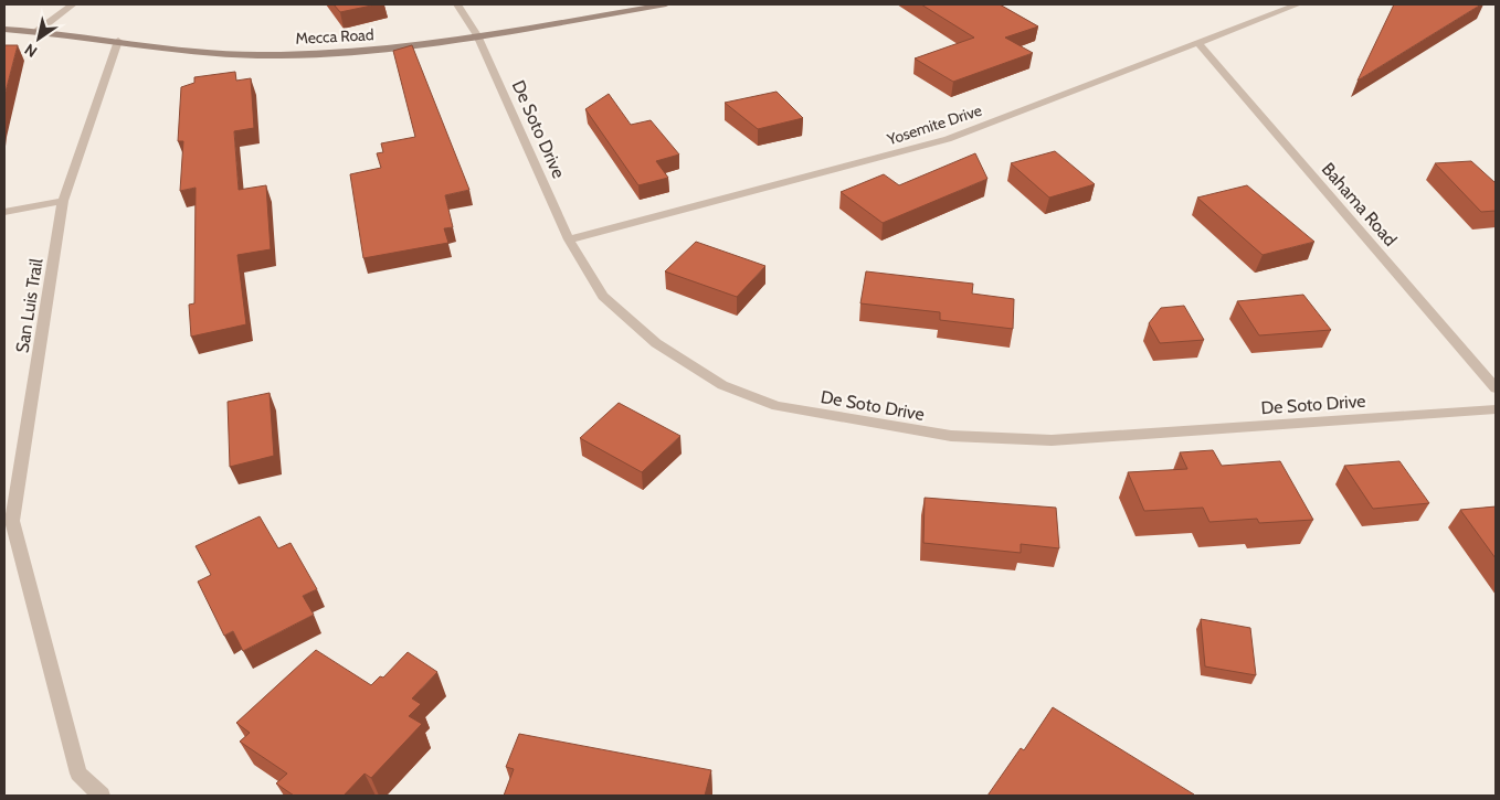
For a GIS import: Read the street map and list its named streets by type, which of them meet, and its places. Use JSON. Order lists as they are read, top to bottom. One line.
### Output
{"streets":{"street":["Mecca Road","Yosemite Drive","De Soto Drive","Bahama Road","San Luis Trail"]},"crossings":[["Mecca Road","De Soto Drive"],["Mecca Road","San Luis Trail"],["Yosemite Drive","De Soto Drive"],["Yosemite Drive","Bahama Road"]],"north":"bottom left"}
